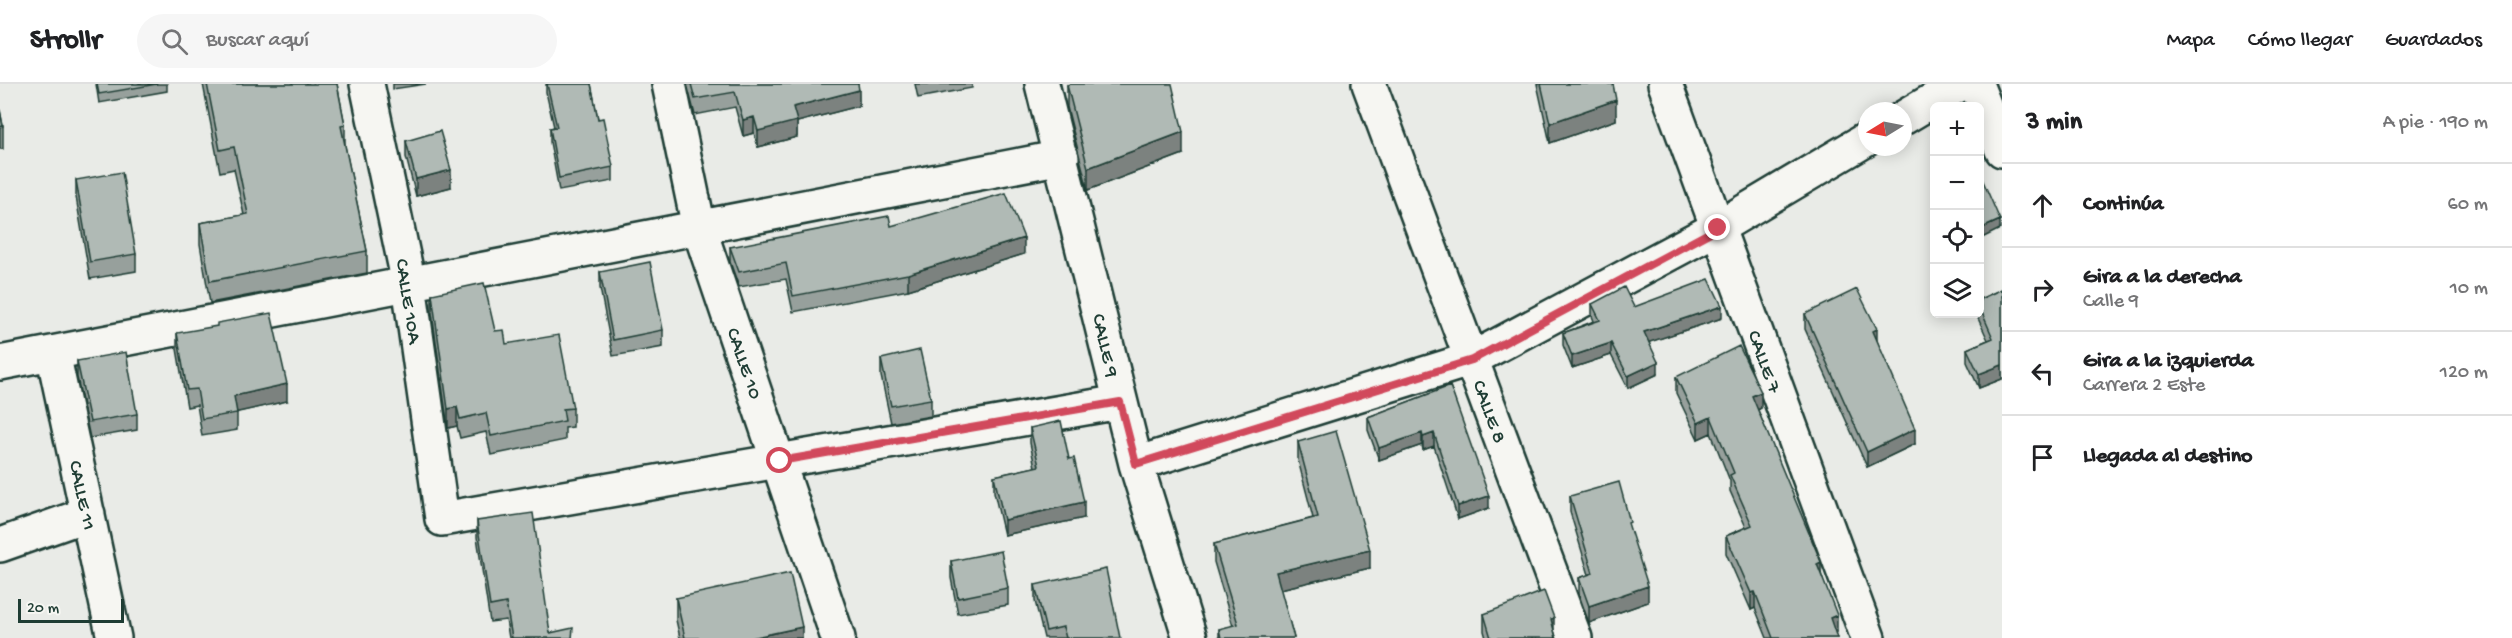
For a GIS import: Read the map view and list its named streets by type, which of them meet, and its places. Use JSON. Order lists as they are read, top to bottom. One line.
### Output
{"streets":{"street":["CALLE 10A","CALLE 9","CALLE 7","CALLE 10","CALLE 8","CALLE 11"]},"crossings":[["CALLE 10A","CALLE 10"]],"scale_bar":"20 m","north":"left","page":{"header":"Strollr","search":"Buscar aquí","nav":["Mapa","Cómo llegar","Guardados"],"heading":["3 min","A pie · 190 m"],"map_buttons":["+","−"],"list":[["Continúa","60 m"],["Gira a la derecha","Calle 9","10 m"],["Gira a la izquierda","Carrera 2 Este","120 m"],"Llegada al destino"],"scale":"20 m"}}
